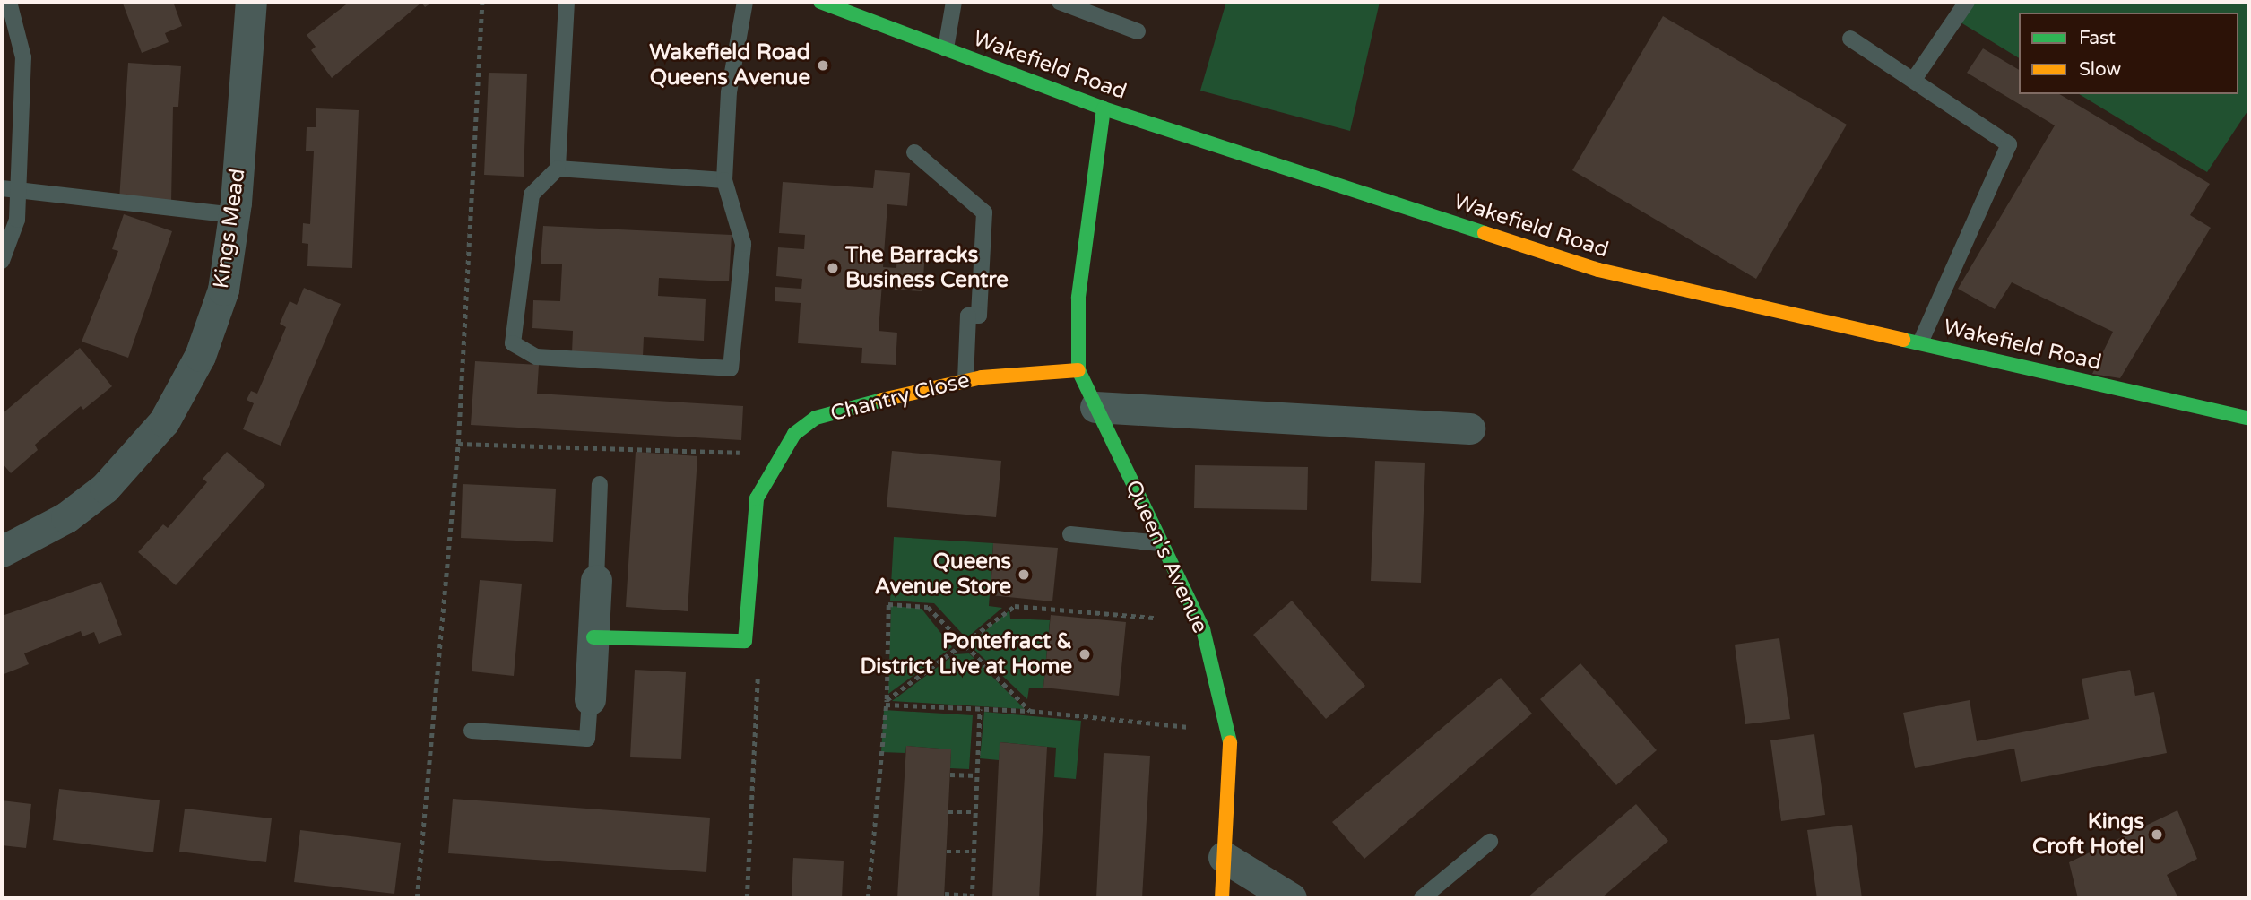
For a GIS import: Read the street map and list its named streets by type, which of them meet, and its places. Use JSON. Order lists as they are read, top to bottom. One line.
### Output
{"streets":{"street":["Wakefield Road","Kings Mead","Chantry Close","Queen's Avenue"]},"crossings":[["Wakefield Road","Queen's Avenue"],["Chantry Close","Queen's Avenue"]],"places":["Wakefield Road Queens Avenue","The Barracks Business Centre","Queens Avenue Store","Pontefract & District Live at Home","Kings Croft Hotel"],"legend":["Fast","Slow"]}
